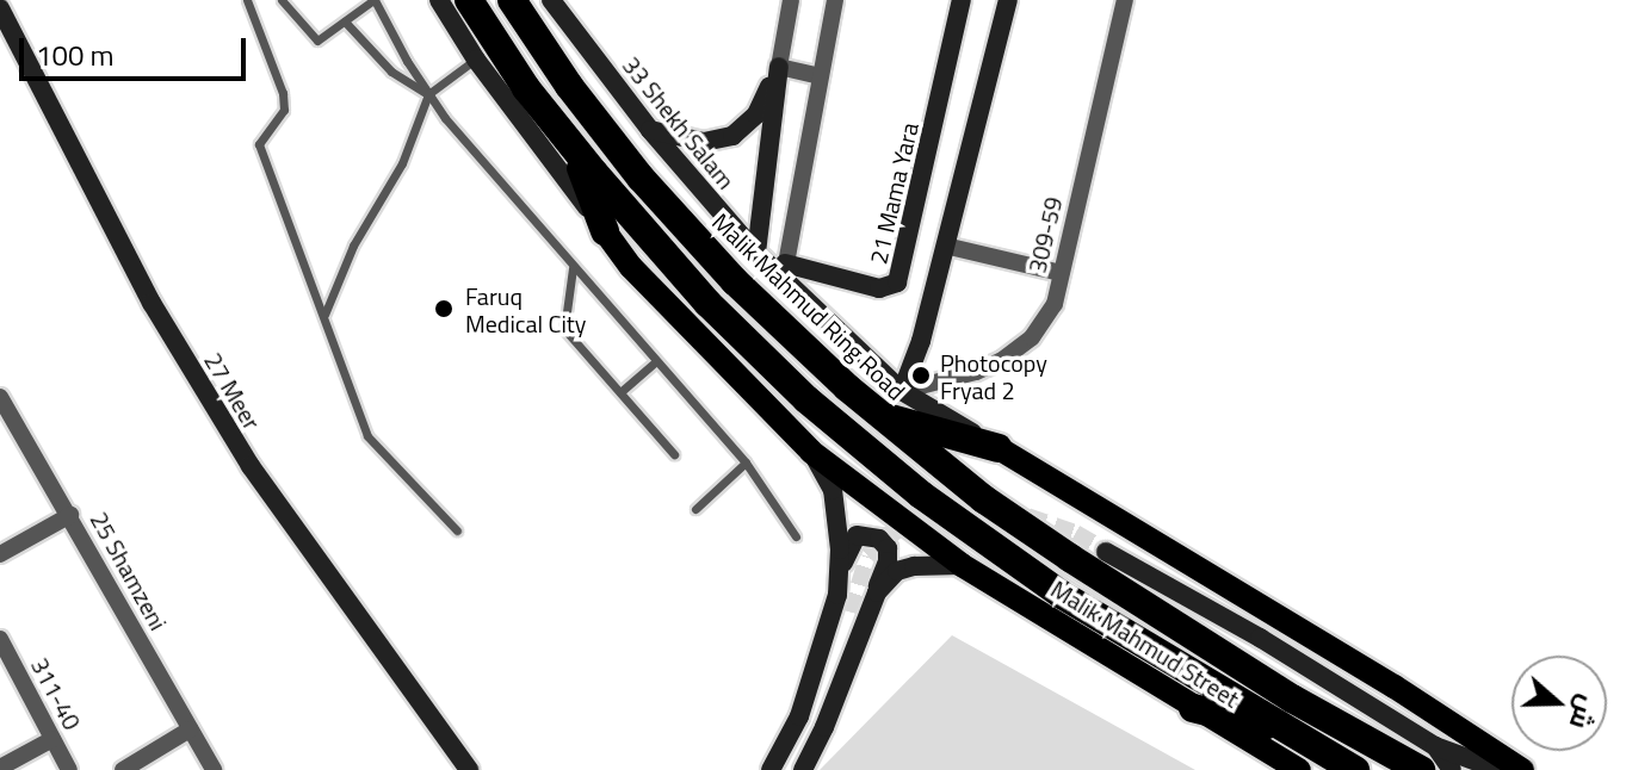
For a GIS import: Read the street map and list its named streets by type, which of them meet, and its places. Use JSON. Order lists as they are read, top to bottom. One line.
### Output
{"streets":{"highway":["Malik Mahmud Ring Road"],"main road":["33 Shekh Salam","21 Mama Yara","27 Meer","Malik Mahmud Street"],"street":["309-59","25 Shamzeni","311-40"]},"crossings":[["33 Shekh Salam","21 Mama Yara"],["33 Shekh Salam","309-59"]],"places":["Faruq Medical City","Photocopy Fryad 2"],"scale_bar":"100 m","north":"right"}
